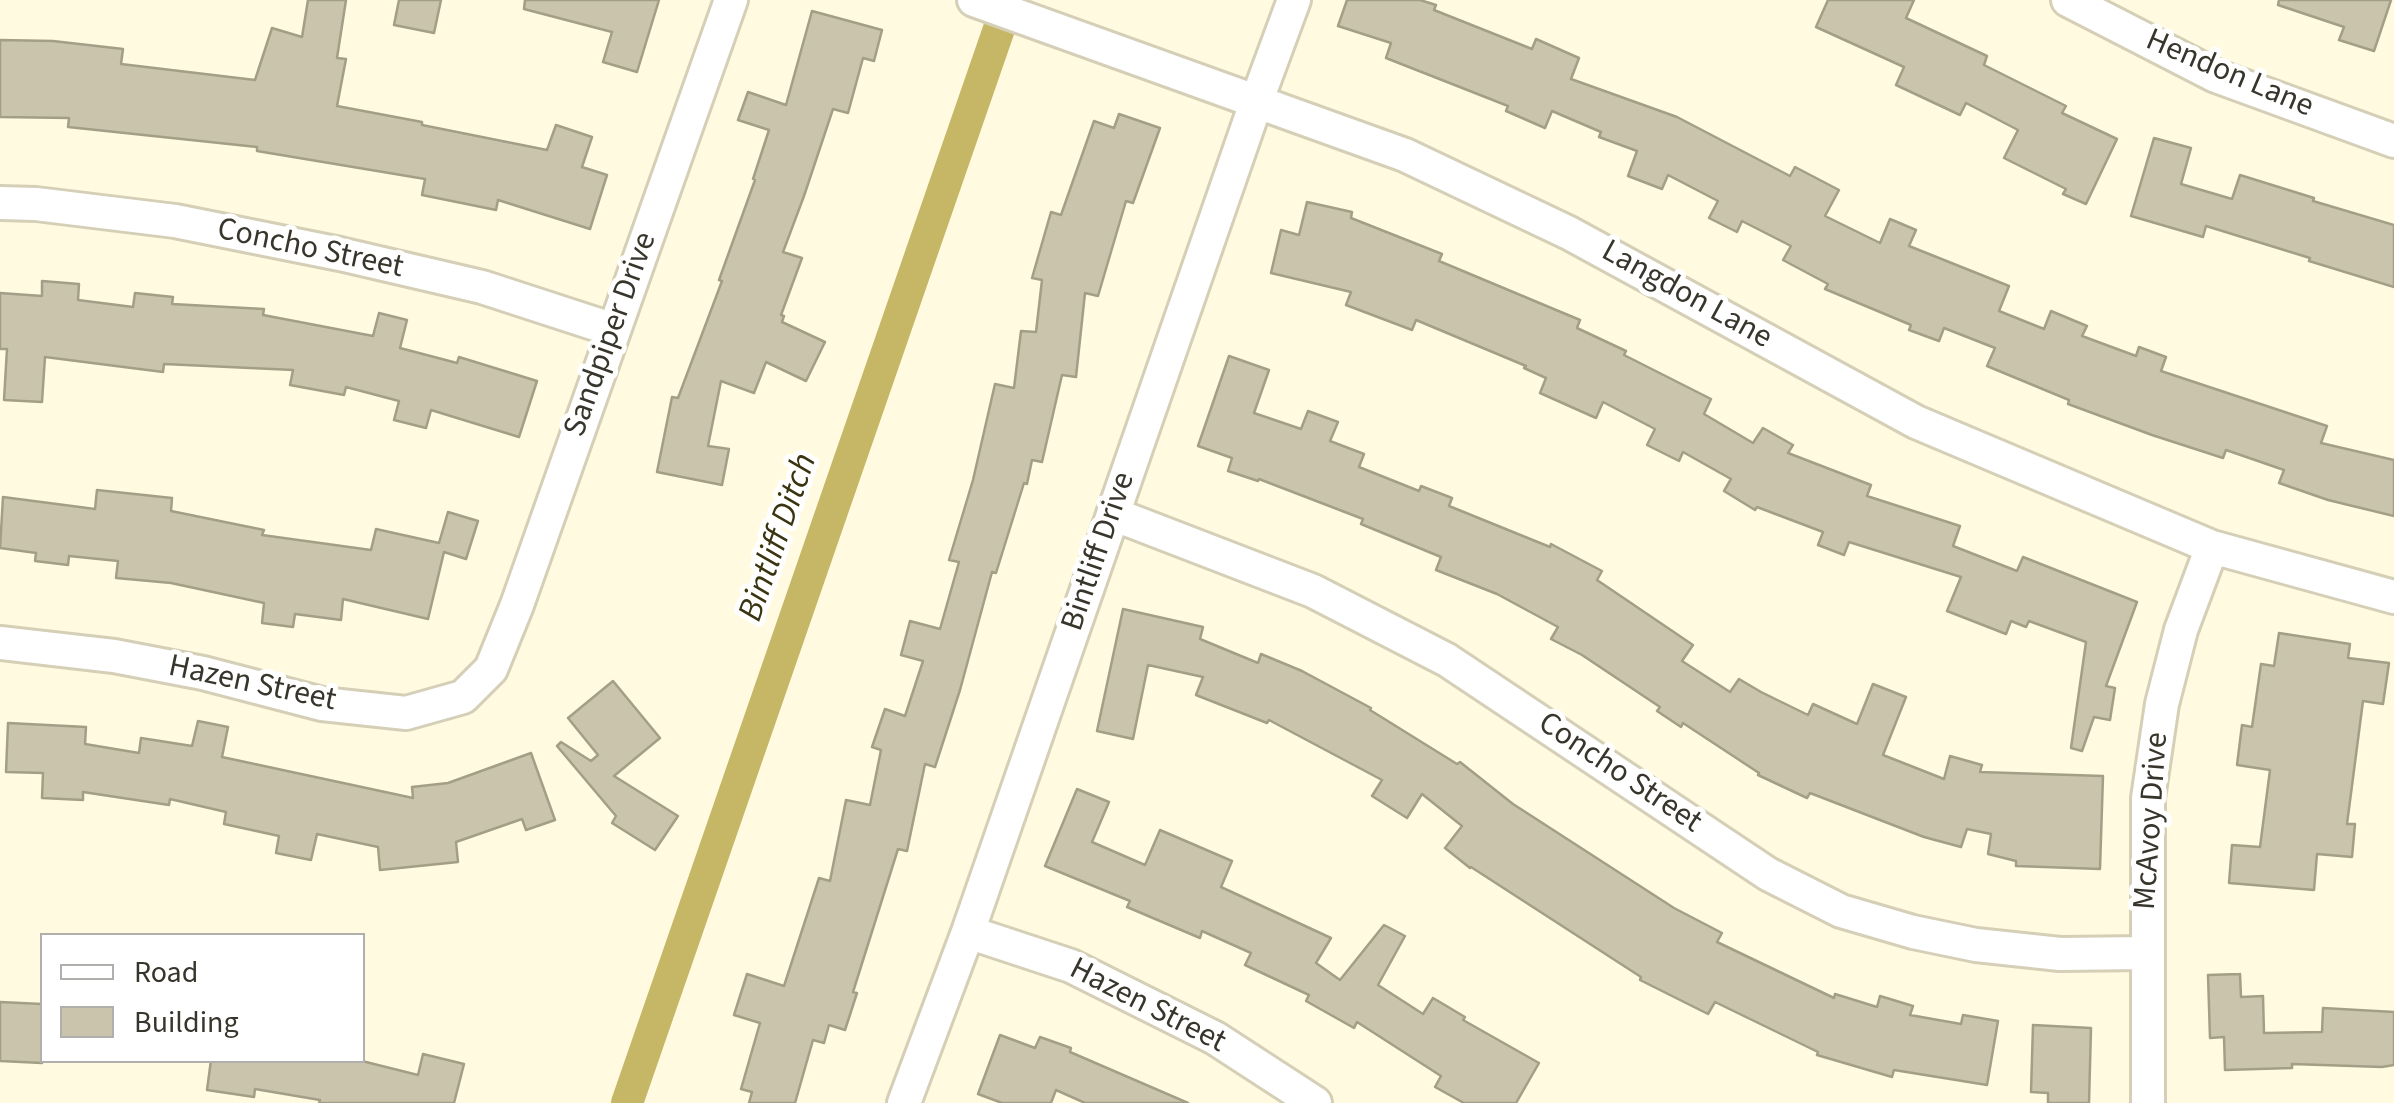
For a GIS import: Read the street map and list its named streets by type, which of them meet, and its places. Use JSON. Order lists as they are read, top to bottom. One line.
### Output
{"streets":{"street":["Hendon Lane","Concho Street","Langdon Lane","Sandpiper Drive","Bintliff Drive","Hazen Street","McAvoy Drive"]},"crossings":[["Concho Street","Sandpiper Drive"],["Concho Street","Bintliff Drive"],["Concho Street","McAvoy Drive"],["Langdon Lane","Bintliff Drive"],["Langdon Lane","McAvoy Drive"],["Sandpiper Drive","Hazen Street"],["Bintliff Drive","Hazen Street"]],"water":["Bintliff Ditch"],"legend":["Road","Building"]}
